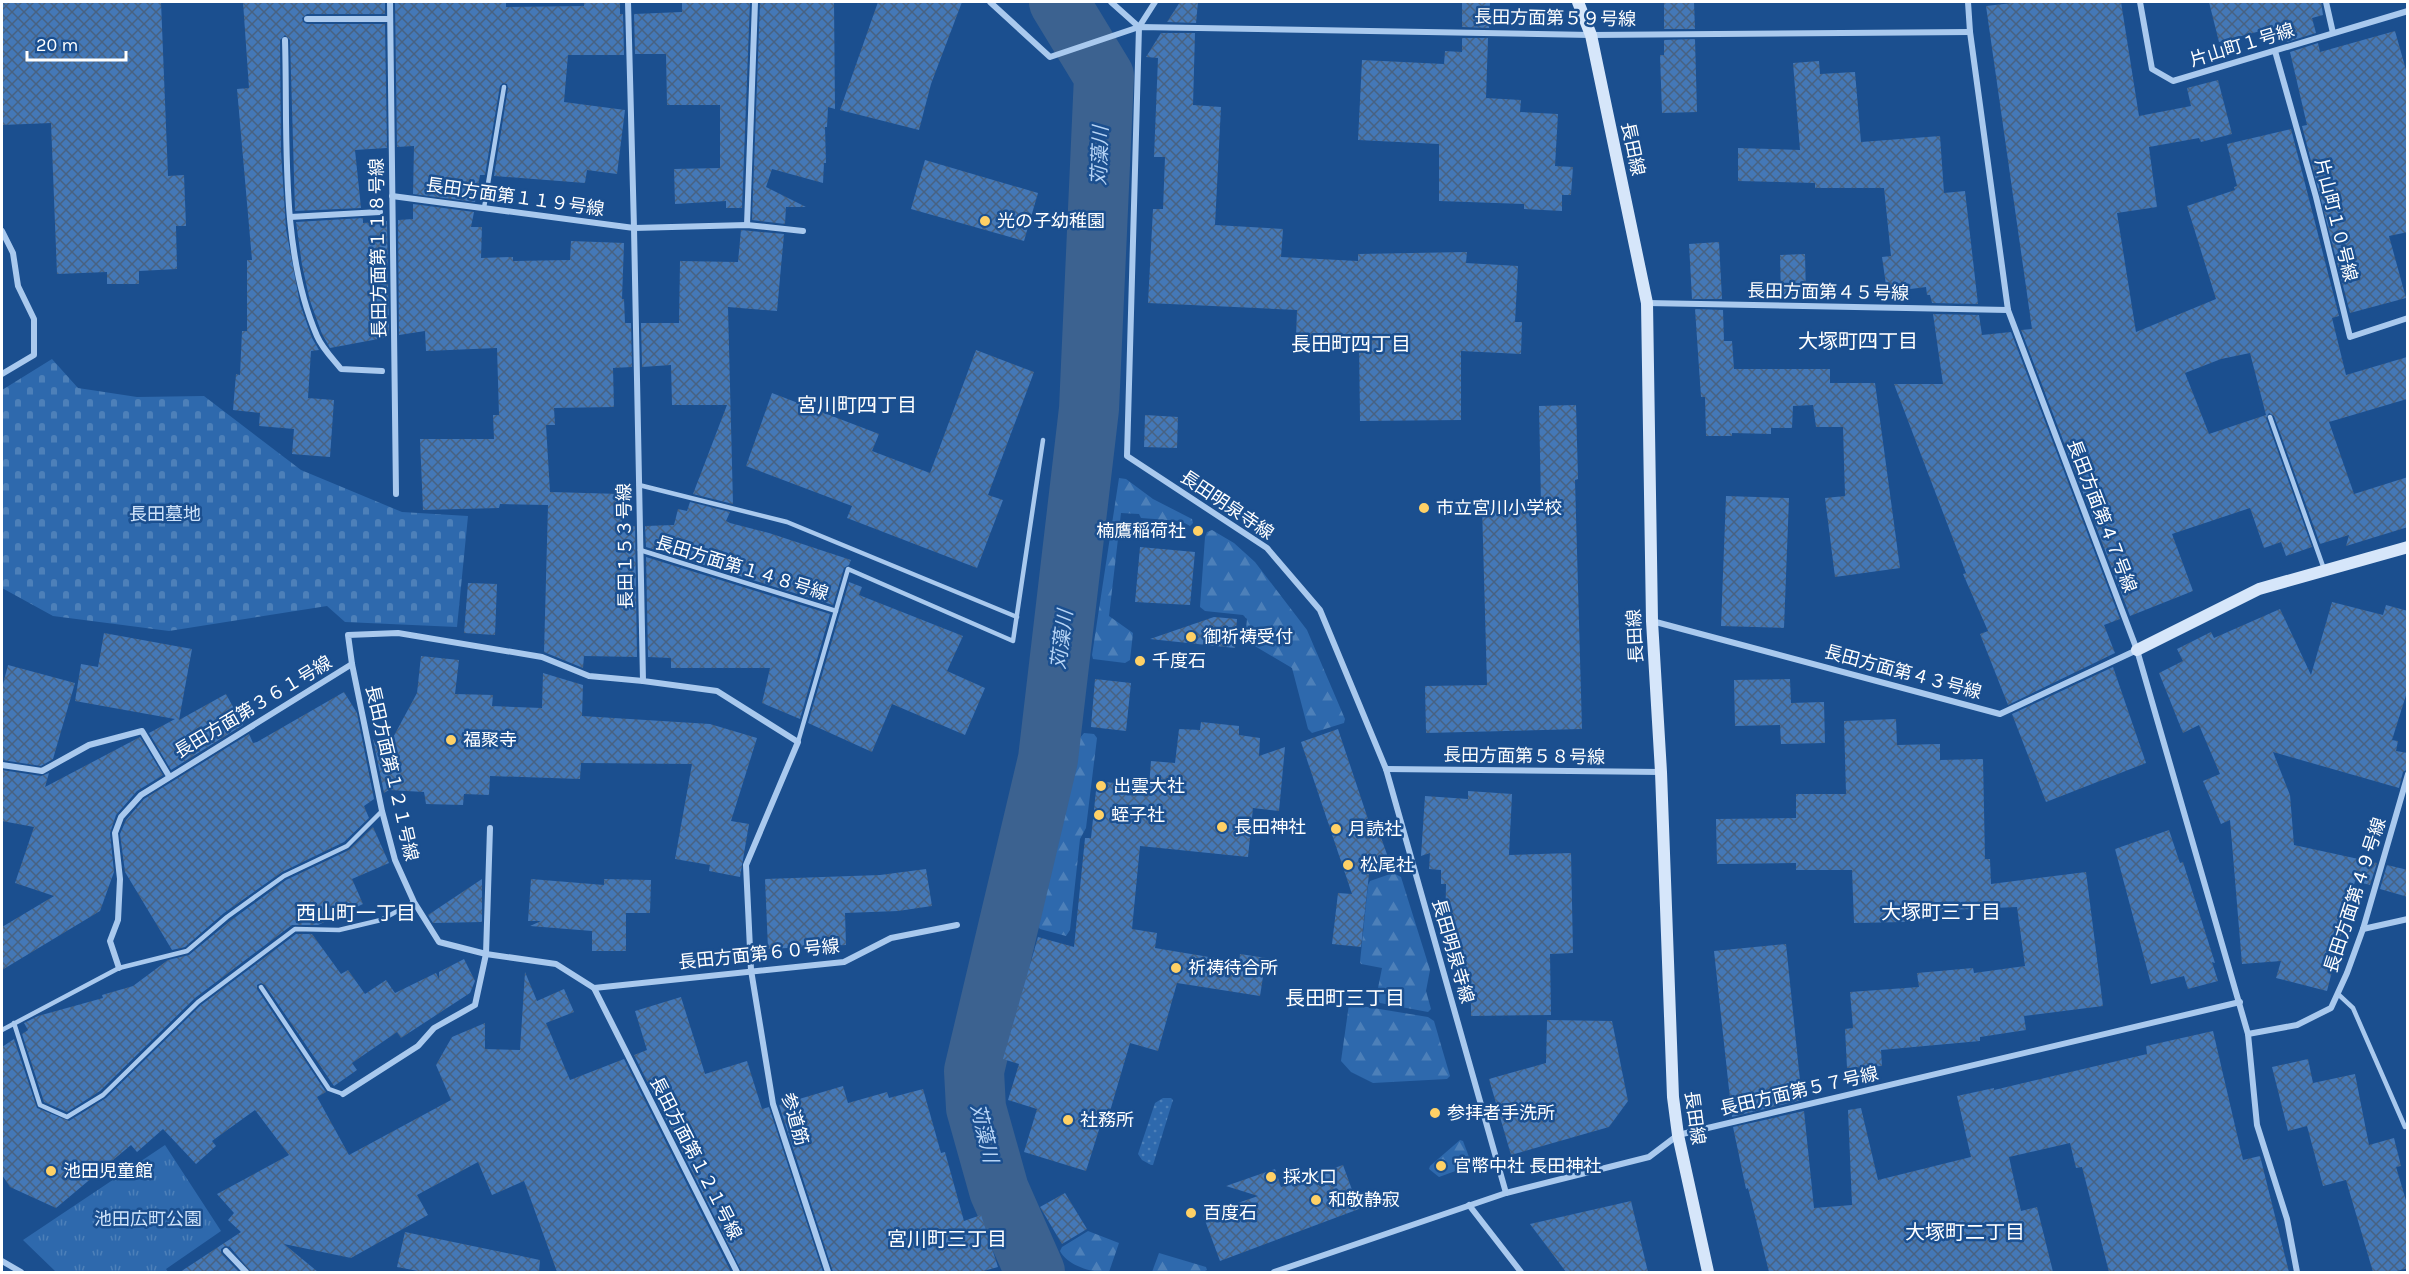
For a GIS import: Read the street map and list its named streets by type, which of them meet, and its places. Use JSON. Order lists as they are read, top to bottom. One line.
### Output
{"streets":{"street":["長田方面第５９号線","片山町１号線","長田線","長田方面第１１９号線","片山町１０号線","長田方面第１１８号線","長田方面第４５号線","長田明泉寺線","長田方面第４７号線","長田１５３号線","長田方面第４３号線","長田方面第３６１号線","長田方面第５８号線","長田方面第１２１号線","長田方面第４９号線","長田方面第６０号線","長田方面第５７号線","参道筋"],"lane":["長田方面第１４８号線"]},"crossings":[["長田方面第５９号線","長田線"],["長田方面第５９号線","長田明泉寺線"],["長田方面第５９号線","長田方面第４７号線"],["片山町１号線","片山町１０号線"],["長田線","長田方面第４５号線"],["長田線","長田方面第４３号線"],["長田線","長田方面第５８号線"],["長田線","長田方面第５７号線"],["長田方面第１１９号線","長田方面第１１８号線"],["長田方面第１１９号線","長田１５３号線"],["長田方面第４５号線","長田方面第４７号線"],["長田明泉寺線","長田方面第５８号線"],["長田明泉寺線","長田方面第５７号線"],["長田方面第４７号線","長田方面第４３号線"],["長田方面第４７号線","長田方面第４９号線"],["長田方面第４７号線","長田方面第５７号線"],["長田１５３号線","長田方面第１４８号線"],["長田１５３号線","長田方面第１２１号線"],["長田方面第３６１号線","長田方面第１２１号線"],["長田方面第１２１号線","長田方面第６０号線"],["長田方面第６０号線","参道筋"]],"districts":["大塚町四丁目","長田町四丁目","宮川町四丁目","大塚町三丁目","西山町一丁目","長田町三丁目","大塚町二丁目","宮川町三丁目"],"water":["苅藻川"],"parks":["長田墓地","池田広町公園"],"places":["光の子幼稚園","市立宮川小学校","楠鷹稲荷社","御祈祷受付","千度石","福聚寺","出雲大社","蛭子社","長田神社","月読社","松尾社","祈祷待合所","参拝者手洗所","社務所","官幣中社 長田神社","池田児童館","採水口","和敬静寂","百度石"],"scale_bar":"20 m"}
